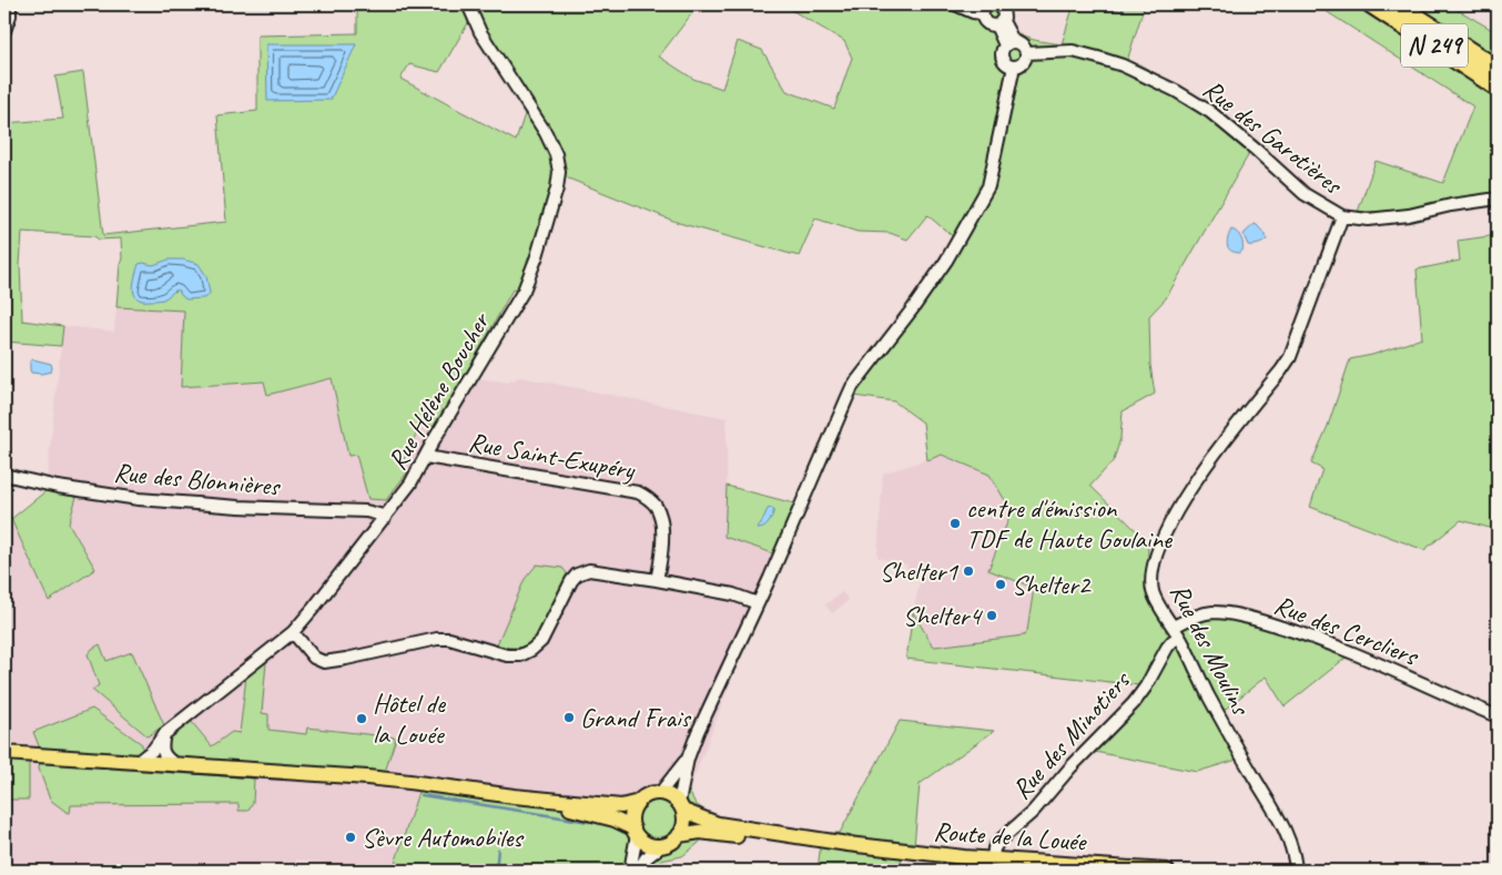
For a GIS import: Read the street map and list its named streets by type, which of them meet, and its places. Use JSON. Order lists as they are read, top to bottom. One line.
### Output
{"streets":{"highway":["N 249"],"main road":["Route de la Louée"],"street":["Rue des Garotières","Rue Hélène Boucher","Rue Saint-Exupéry","Rue des Blonnières","Rue des Cercliers","Rue des Moulins","Rue des Minotiers"]},"crossings":[["Rue des Garotières","Rue des Moulins"],["Rue Hélène Boucher","Rue Saint-Exupéry"],["Rue Hélène Boucher","Rue des Blonnières"],["Rue des Cercliers","Rue des Moulins"],["Rue des Cercliers","Rue des Minotiers"],["Rue des Moulins","Rue des Minotiers"],["Rue des Minotiers","Route de la Louée"]],"places":["centre d'émission TDF de Haute Goulaine","Shelter1","Shelter2","Shelter4","Grand Frais","Hôtel de la Louée","Sèvre Automobiles"]}
